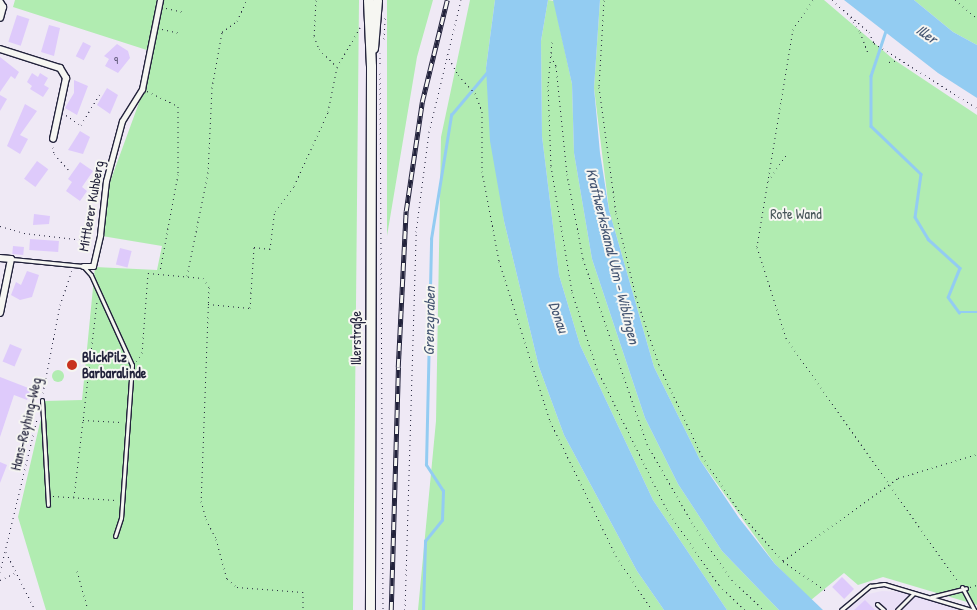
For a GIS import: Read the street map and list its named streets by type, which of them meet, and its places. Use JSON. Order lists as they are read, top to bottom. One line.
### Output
{"streets":{"main road":["Illerstraße"],"street":["Mittlerer Kuhberg"],"path":["Hans-Reyhing-Weg"]},"water":["Iller","Kraftwerkskanal Ulm - Wiblingen","Donau","Grenzgraben"],"parks":["Rote Wand"],"places":["BlickPilz Barbaralinde"],"house_numbers":["9"]}
